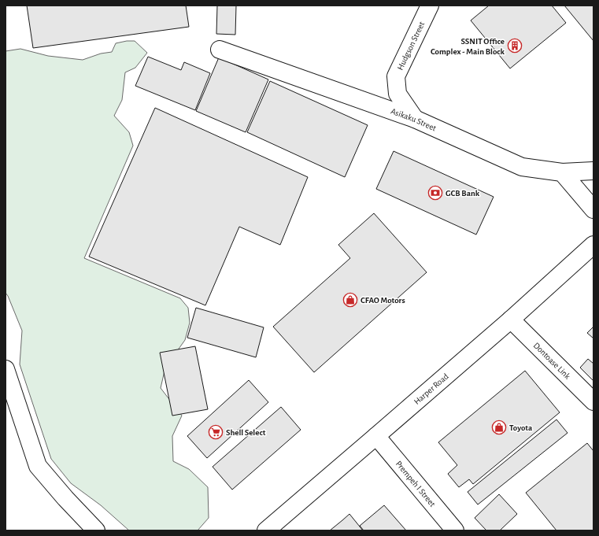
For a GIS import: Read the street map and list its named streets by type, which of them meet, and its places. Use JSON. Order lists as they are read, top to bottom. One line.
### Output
{"streets":{"street":["Hudgson Street","Asikaku Street","Dontoase Link","Harper Road","Prempeh I Street"]},"crossings":[["Hudgson Street","Asikaku Street"],["Dontoase Link","Harper Road"],["Harper Road","Prempeh I Street"]],"places":{"building":["SSNIT Office Complex - Main Block"],"bank":["GCB Bank"],"shop":["CFAO Motors","Toyota"],"supermarket":["Shell Select"]}}
